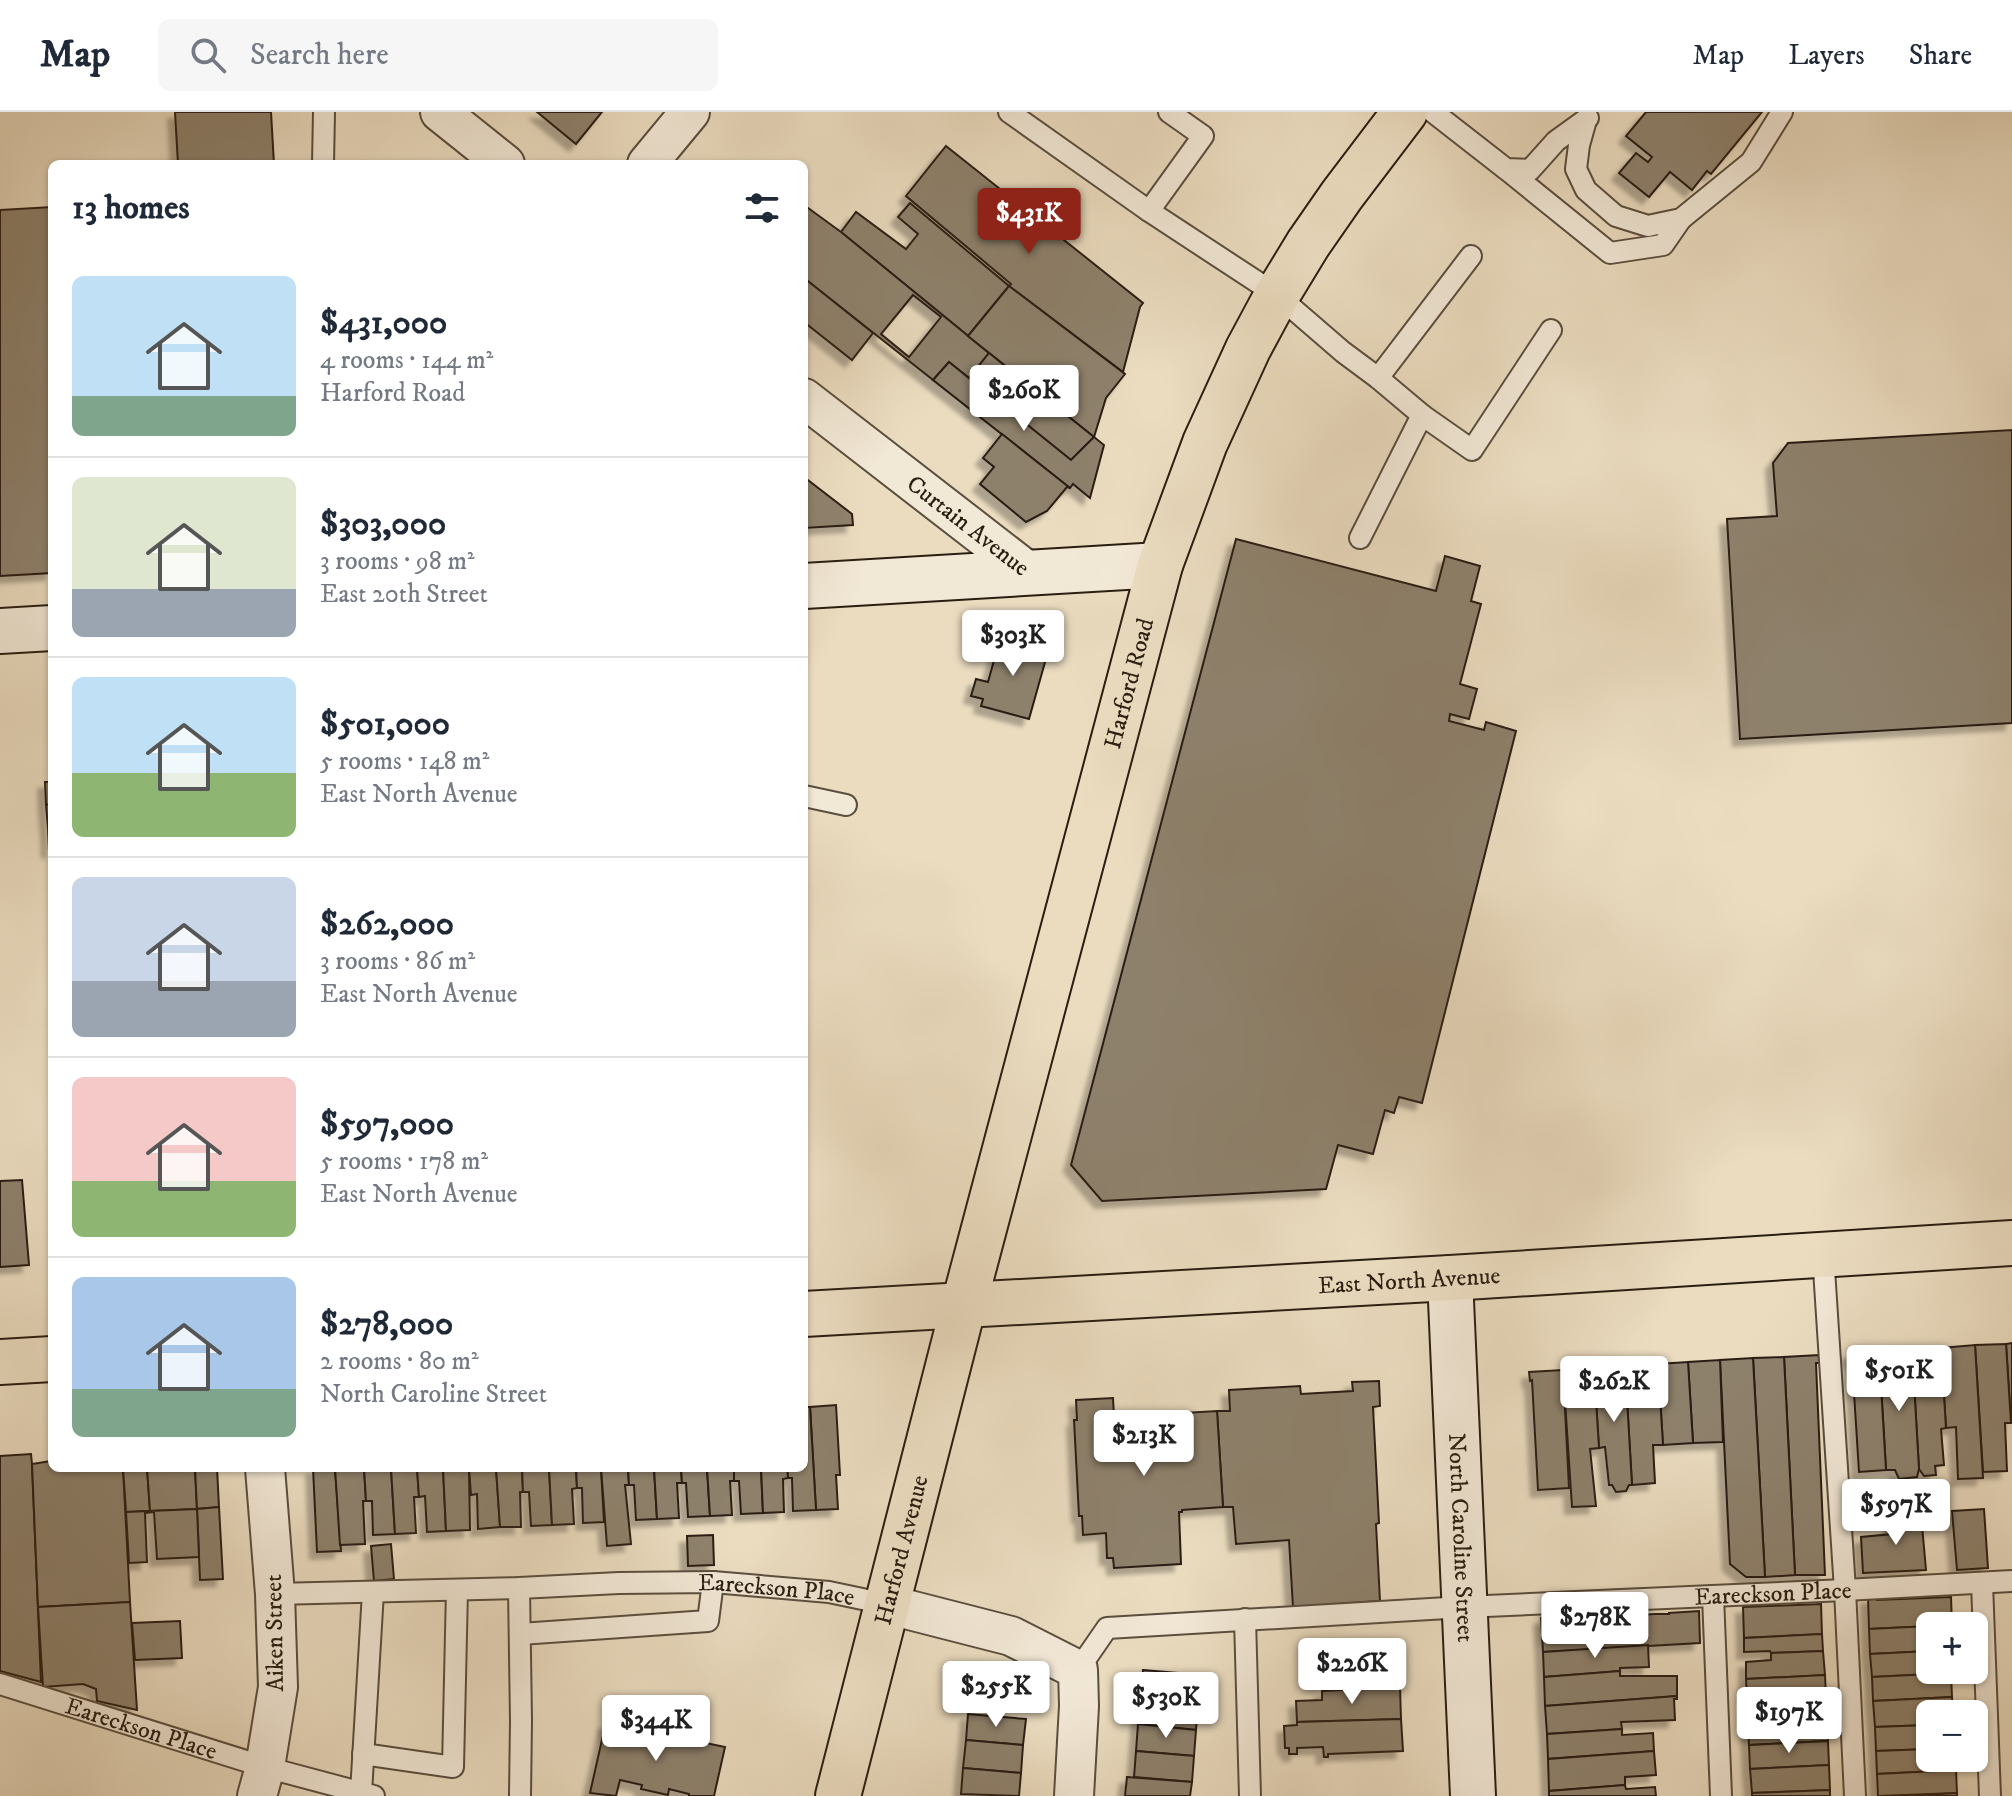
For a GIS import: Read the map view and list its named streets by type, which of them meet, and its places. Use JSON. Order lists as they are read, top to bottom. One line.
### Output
{"streets":{"main road":["Harford Road","East North Avenue","Harford Avenue"],"street":["Curtain Avenue","North Caroline Street","Eareckson Place","Aiken Street"]},"crossings":[["Curtain Avenue","Harford Road"],["Harford Road","East North Avenue"],["Harford Road","Harford Avenue"],["East North Avenue","North Caroline Street"],["East North Avenue","Harford Avenue"],["North Caroline Street","Eareckson Place"],["Harford Avenue","Eareckson Place"],["Eareckson Place","Aiken Street"]],"page":{"header":"Map","search":"Search here","nav":["Map","Layers","Share"],"heading":"13 homes","price":["$431K","$260K","$303K","$501K","$262K","$213K","$597K","$278K","$226K","$255K","$530K","$197K","$344K"],"list":[{"name":"$431,000","note":"4 rooms · 144 m² · Harford Road"},{"name":"$303,000","note":"3 rooms · 98 m² · East 20th Street"},{"name":"$501,000","note":"5 rooms · 148 m² · East North Avenue"},{"name":"$262,000","note":"3 rooms · 86 m² · East North Avenue"},{"name":"$597,000","note":"5 rooms · 178 m² · East North Avenue"},{"name":"$278,000","note":"2 rooms · 80 m² · North Caroline Street"}],"map_buttons":["+","−"]}}
